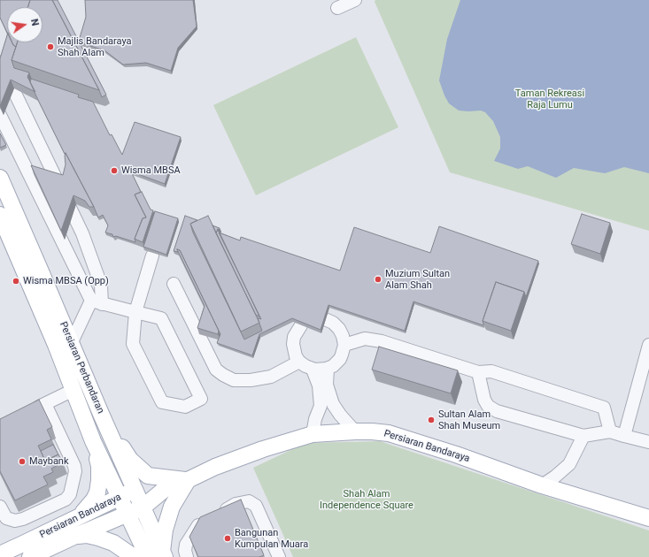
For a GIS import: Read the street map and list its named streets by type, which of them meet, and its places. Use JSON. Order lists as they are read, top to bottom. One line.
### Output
{"streets":{"main road":["Persiaran Perbandaran","Persiaran Bandaraya"]},"crossings":[["Persiaran Perbandaran","Persiaran Bandaraya"]],"parks":["Taman Rekreasi Raja Lumu","Shah Alam Independence Square"],"places":["Majlis Bandaraya Shah Alam","Wisma MBSA","Muzium Sultan Alam Shah","Wisma MBSA (Opp)","Sultan Alam Shah Museum","Maybank","Bangunan Kumpulan Muara"],"north":"right"}
